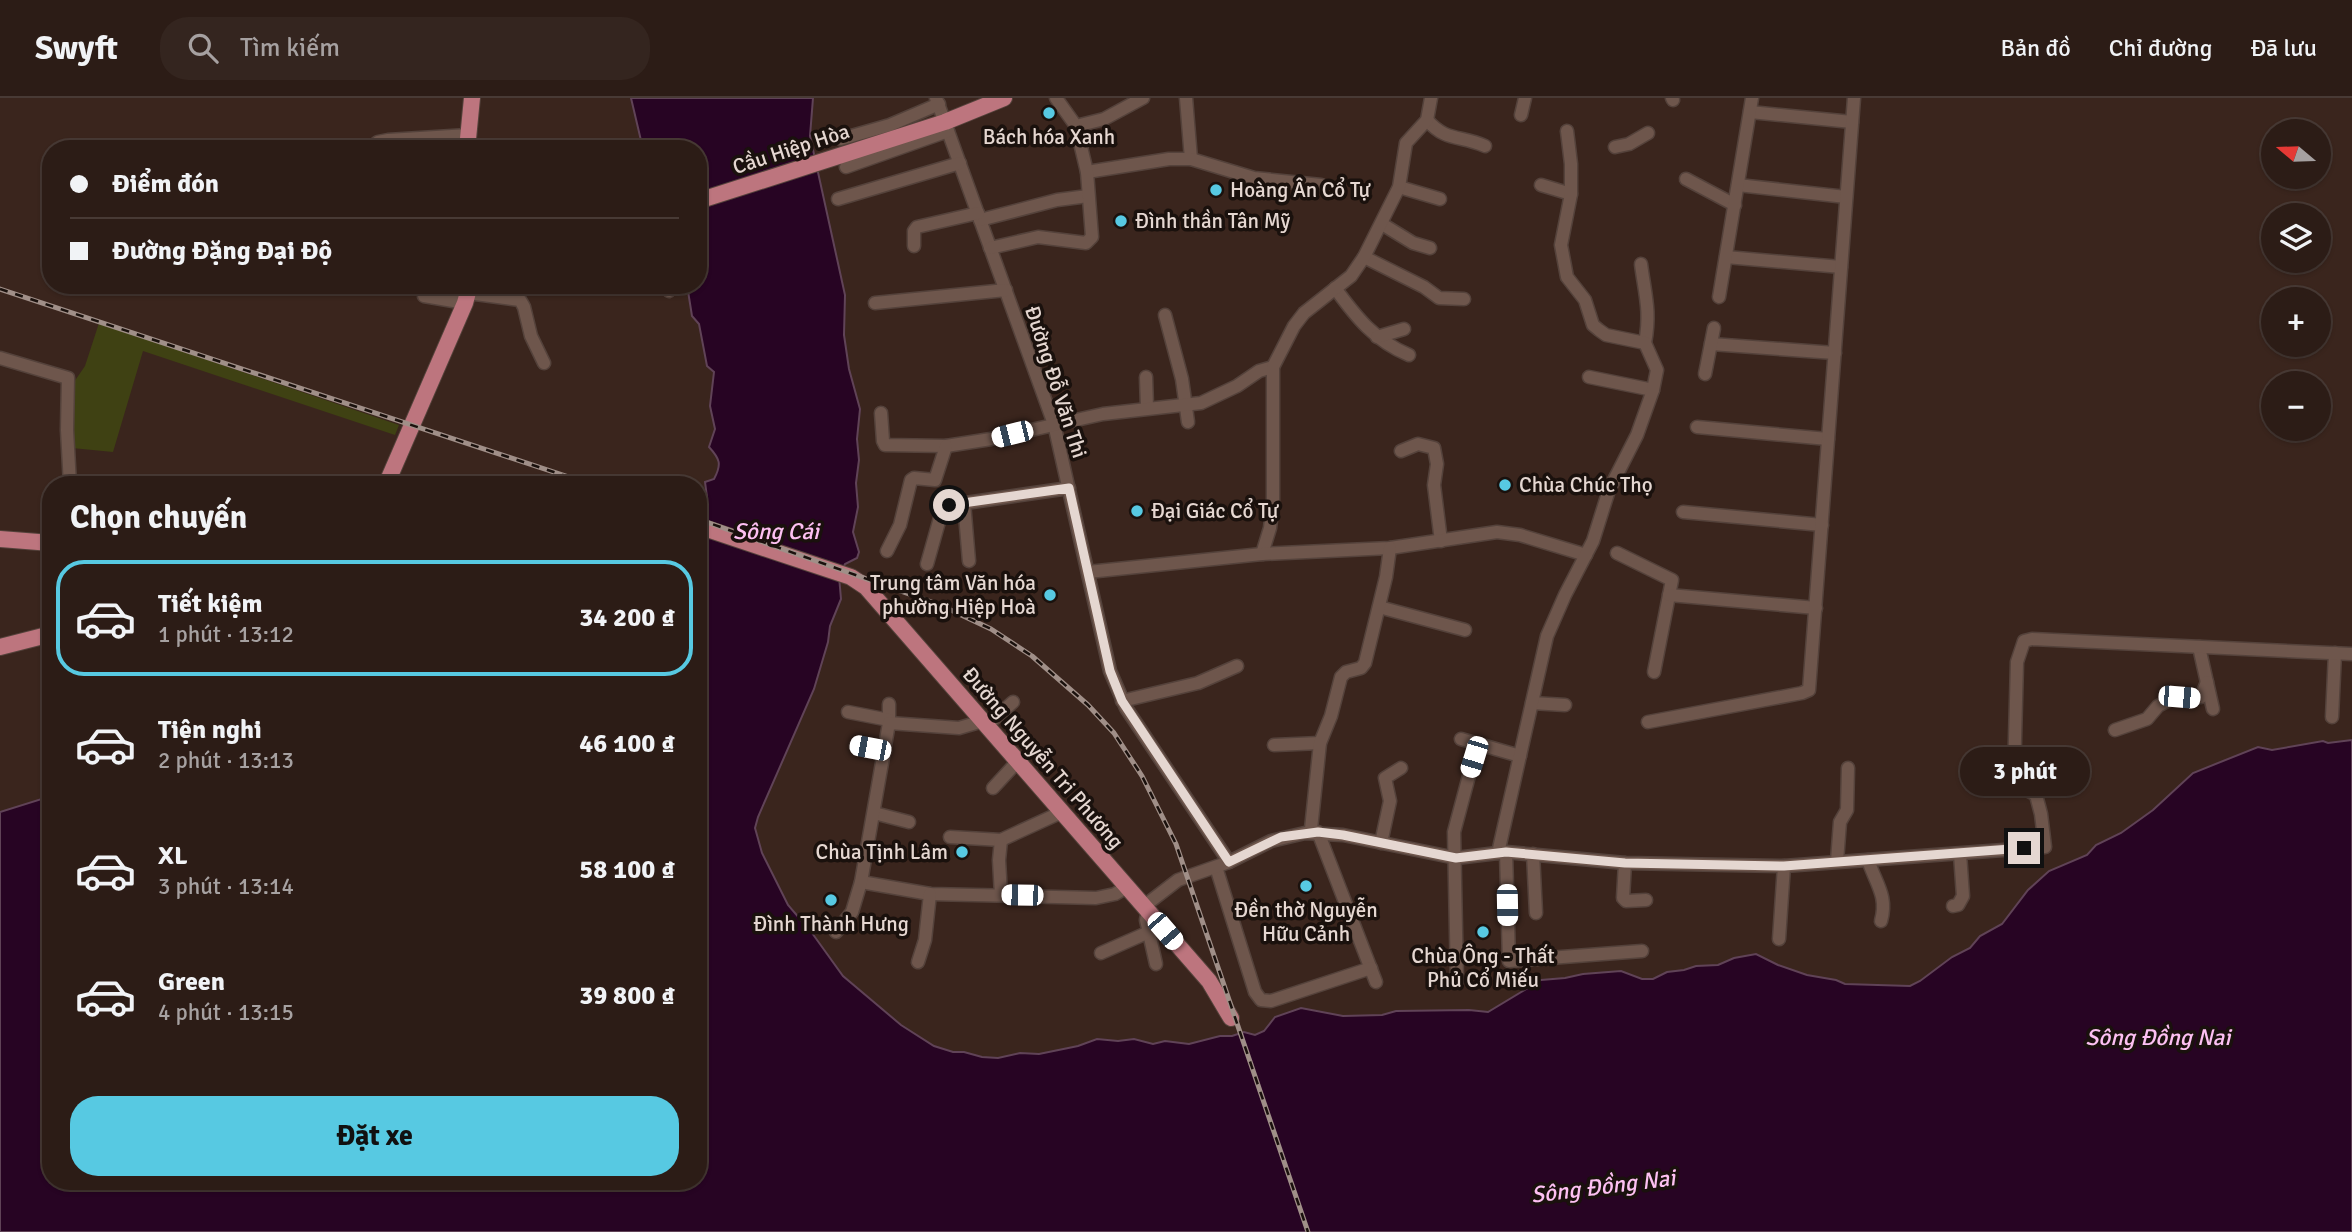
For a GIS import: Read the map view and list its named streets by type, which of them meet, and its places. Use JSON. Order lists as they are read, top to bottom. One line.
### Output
{"streets":{"main road":["Cầu Hiệp Hòa","Đường Nguyễn Tri Phương"],"street":["Đường Đỗ Văn Thi"]},"crossings":[["Cầu Hiệp Hòa","Đường Đỗ Văn Thi"]],"water":["Sông Cái","Sông Đồng Nai"],"places":["Bách hóa Xanh","Hoàng Ân Cổ Tự","Đình thần Tân Mỹ","Chùa Chúc Thọ","Đại Giác Cổ Tự","Trung tâm Văn hóa phường Hiệp Hoà","Chùa Tịnh Lâm","Đền thờ Nguyễn Hữu Cảnh","Đình Thành Hưng","Chùa Ông - Thất Phủ Cổ Miếu"],"north":"left","page":{"header":"Swyft","search":"Tìm kiếm","nav":["Bản đồ","Chỉ đường","Đã lưu"],"map_buttons":["+","−"],"banner":["Điểm đón","Đường Đặng Đại Độ"],"heading":"Chọn chuyến","list":[{"name":"Tiết kiệm","note":"1 phút · 13:12","value":"34 200 ₫"},{"name":"Tiện nghi","note":"2 phút · 13:13","value":"46 100 ₫"},{"name":"XL","note":"3 phút · 13:14","value":"58 100 ₫"},{"name":"Green","note":"4 phút · 13:15","value":"39 800 ₫"}],"bubble":"3 phút","buttons":"Đặt xe"}}
